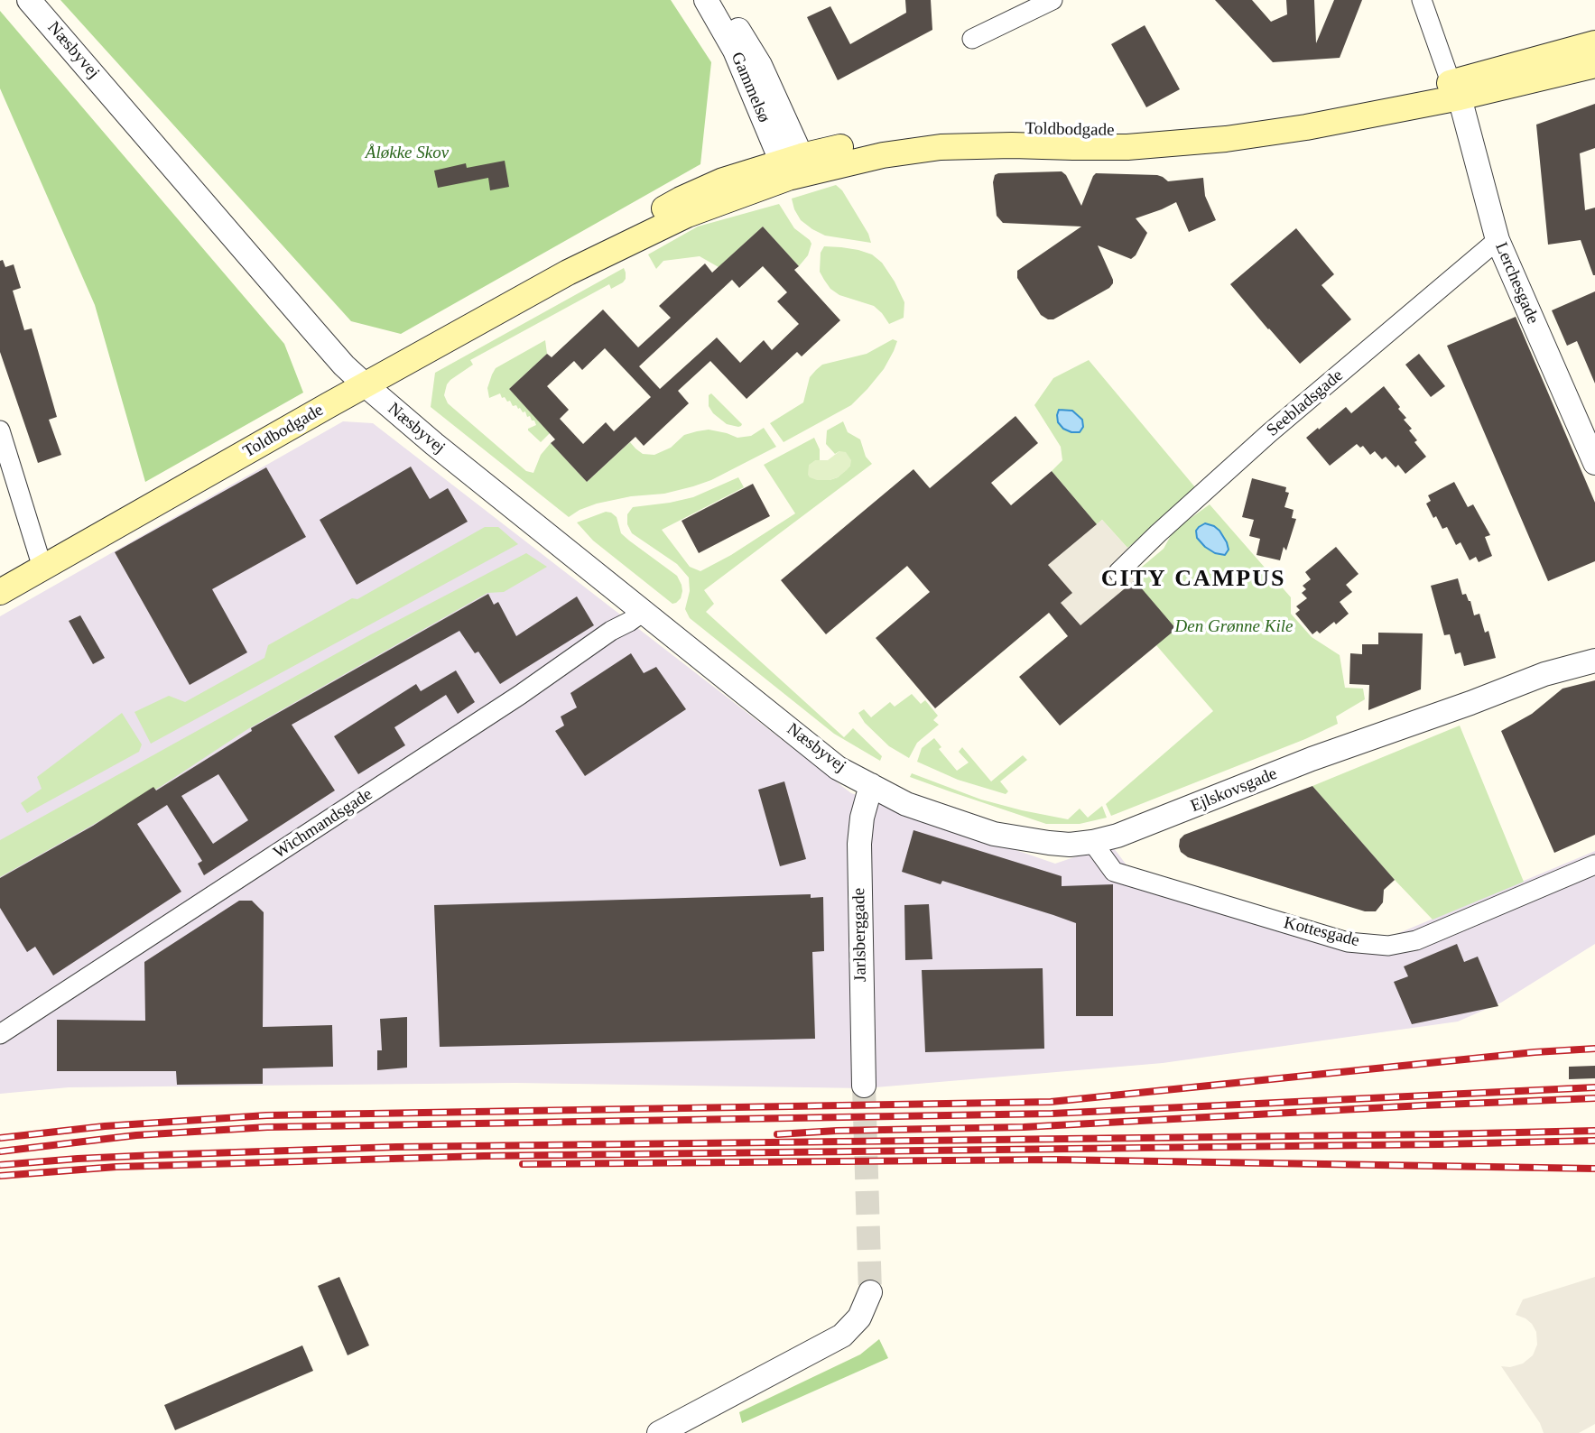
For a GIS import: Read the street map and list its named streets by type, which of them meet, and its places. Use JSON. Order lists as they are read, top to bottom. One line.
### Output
{"streets":{"main road":["Toldbodgade"],"street":["Næsbyvej","Gammelsø","Lerchesgade","Seebladsgade","Ejlskovsgade","Wichmandsgade","Kottesgade","Jarlsberggade"]},"crossings":[["Næsbyvej","Toldbodgade"],["Næsbyvej","Ejlskovsgade"],["Næsbyvej","Wichmandsgade"],["Næsbyvej","Jarlsberggade"],["Gammelsø","Toldbodgade"],["Toldbodgade","Lerchesgade"],["Lerchesgade","Seebladsgade"],["Ejlskovsgade","Kottesgade"],["Ejlskovsgade","Jarlsberggade"]],"districts":["CITY CAMPUS"],"parks":["Åløkke Skov","Den Grønne Kile"]}
